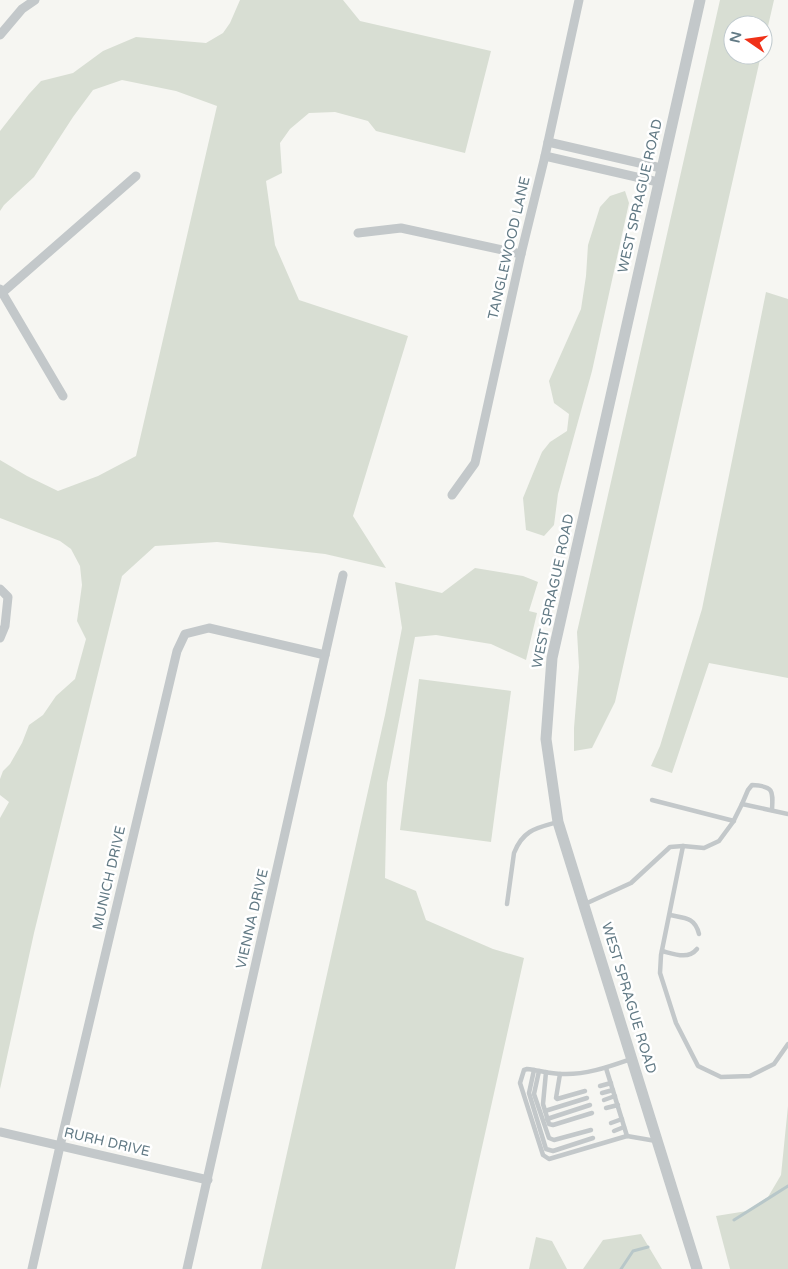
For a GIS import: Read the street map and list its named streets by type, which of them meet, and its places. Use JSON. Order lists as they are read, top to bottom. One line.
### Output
{"streets":{"street":["WEST SPRAGUE ROAD","TANGLEWOOD LANE","MUNICH DRIVE","VIENNA DRIVE","RURH DRIVE"]},"crossings":[["MUNICH DRIVE","VIENNA DRIVE"],["MUNICH DRIVE","RURH DRIVE"],["VIENNA DRIVE","RURH DRIVE"]],"north":"left"}
